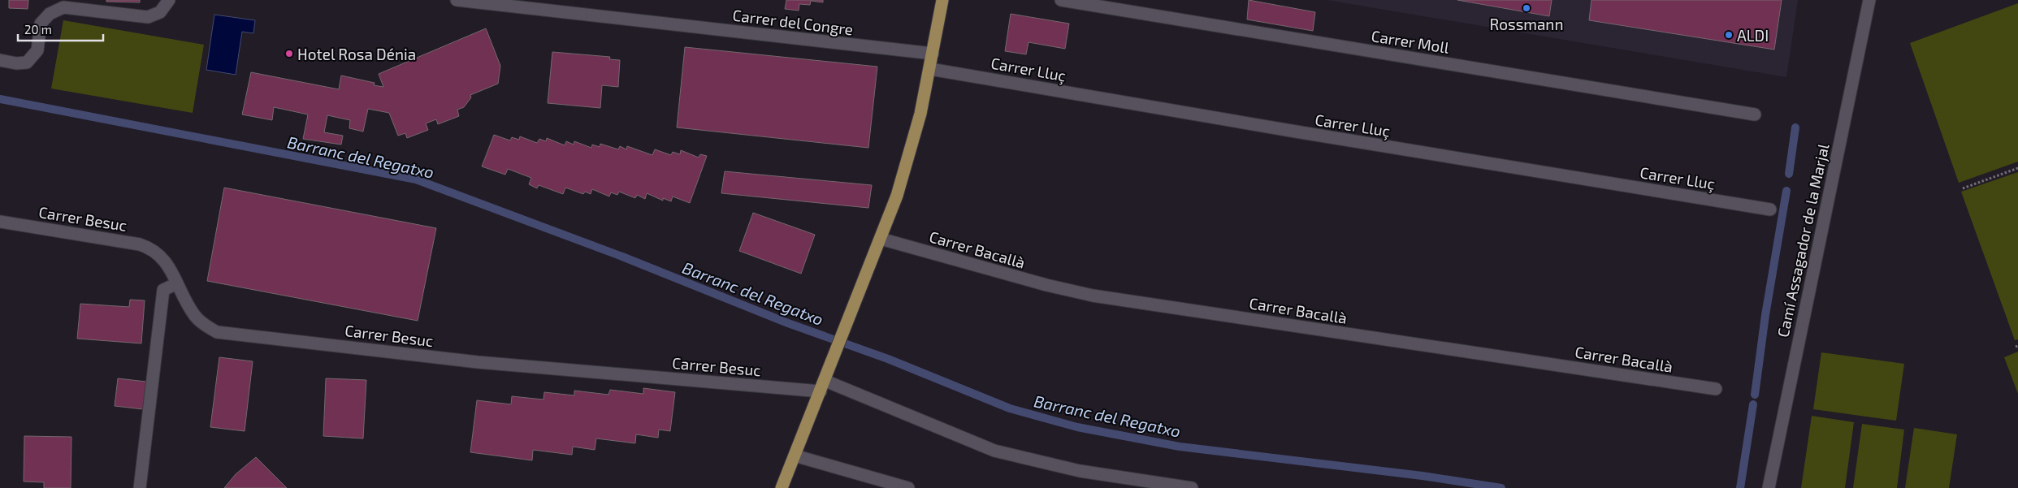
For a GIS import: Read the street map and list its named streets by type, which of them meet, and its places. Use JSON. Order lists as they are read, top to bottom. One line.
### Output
{"streets":{"street":["Carrer del Congre","Carrer Moll","Carrer Lluç","Carrer Besuc","Camí Assagador de la Marjal","Carrer Bacallà"]},"water":["Barranc del Regatxo"],"places":["Rossmann","ALDI","Hotel Rosa Dénia"],"scale_bar":"20 m"}
